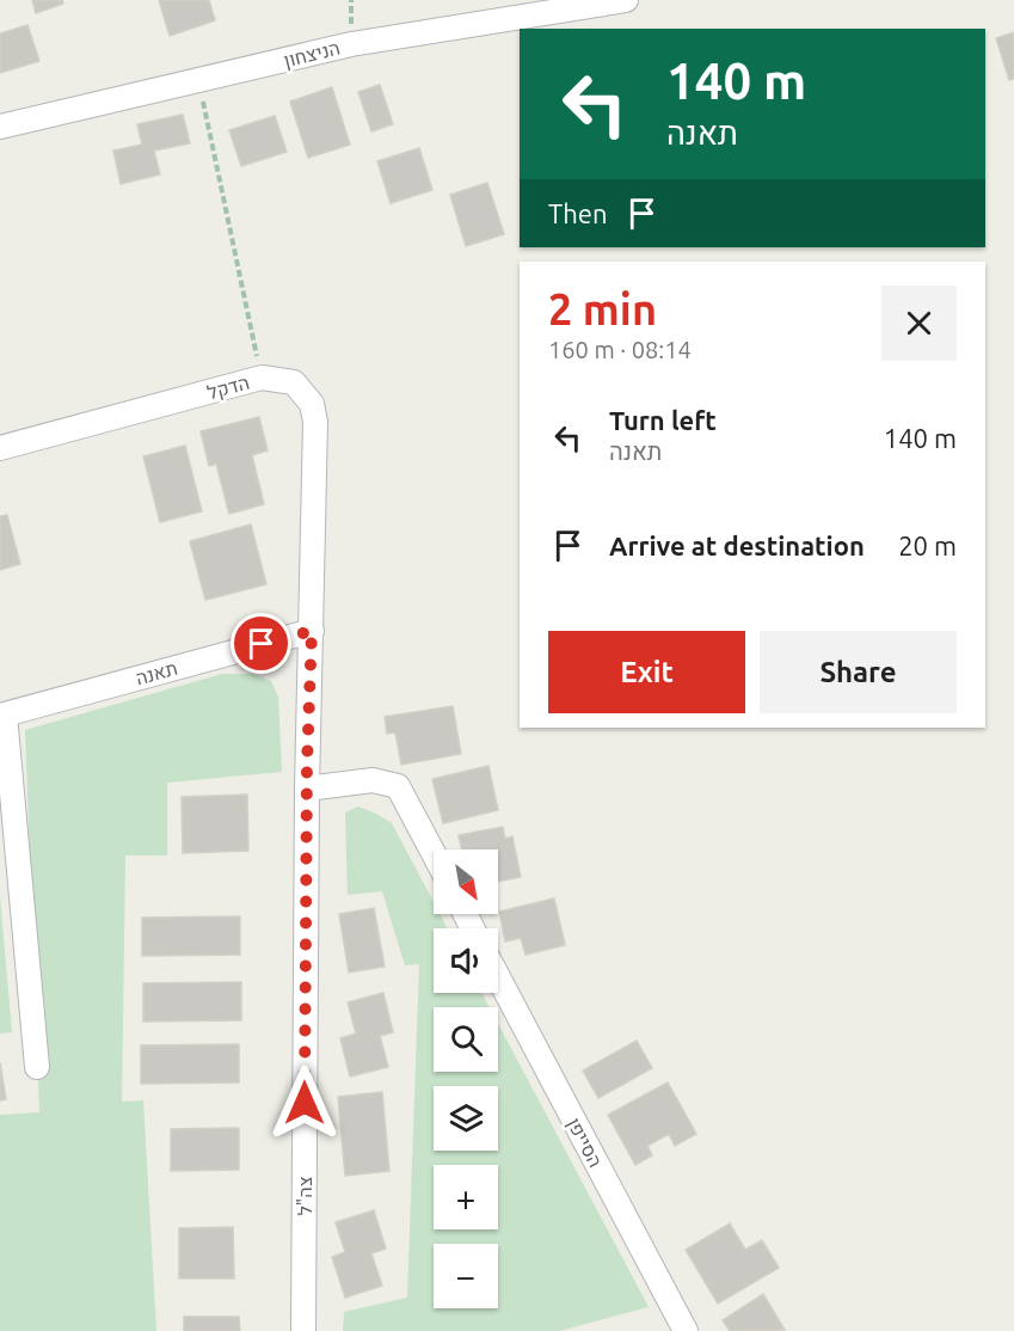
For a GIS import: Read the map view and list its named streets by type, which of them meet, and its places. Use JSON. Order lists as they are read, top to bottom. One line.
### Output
{"streets":{"street":["הניצחון","הדקל","תאנה","הסייפן","צה\"ל"]},"crossings":[["הדקל","תאנה"],["הדקל","צה\"ל"],["תאנה","צה\"ל"]],"north":"bottom right","page":{"turn":["140 m","תאנה"],"then":"Then","heading":["2 min","160 m · 08:14"],"list":[{"name":"Turn left","note":"תאנה","value":"140 m"},{"name":"Arrive at destination","value":"20 m"}],"buttons":["Exit","Share"],"map_buttons":["+","−"]}}
